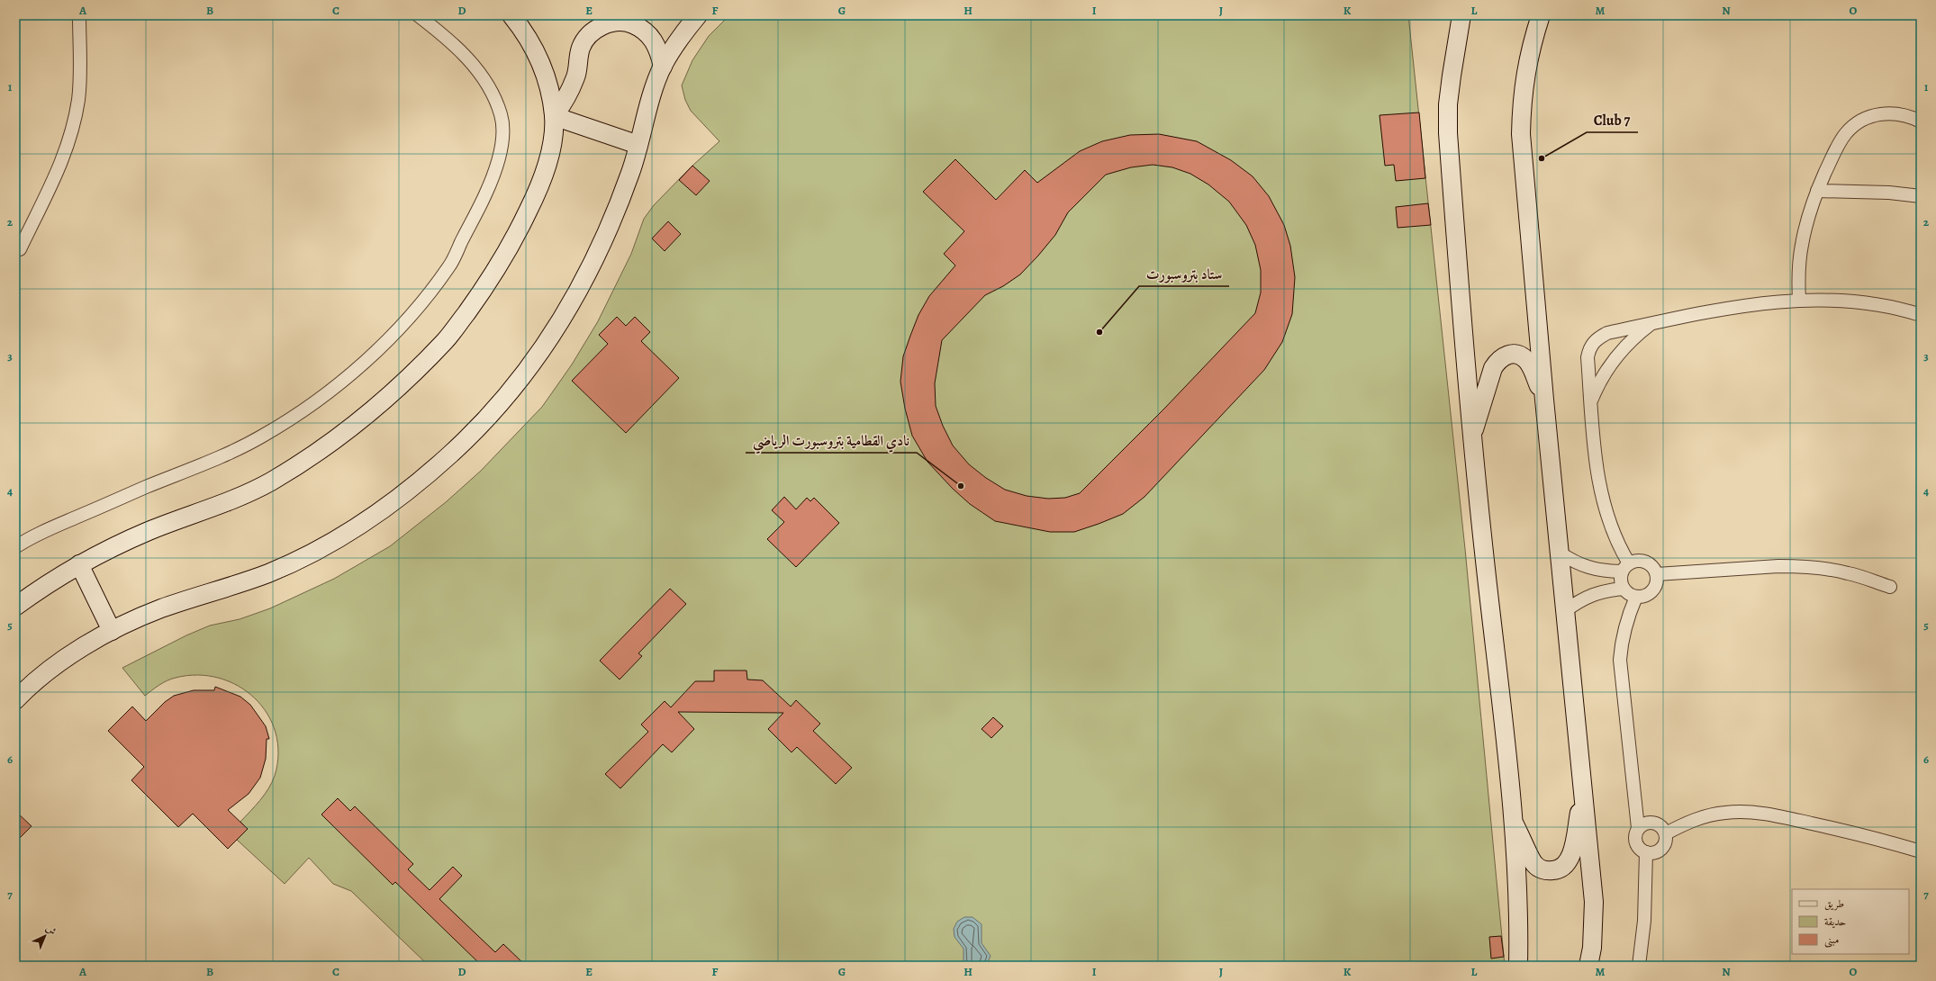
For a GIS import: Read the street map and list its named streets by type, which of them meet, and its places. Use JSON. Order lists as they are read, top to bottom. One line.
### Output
{"places":["Club 7","ستاد بتروسبورت","نادي القطامية بتروسبورت الرياضي"],"legend":["طريق","حديقة","مبنى"],"north":"top right","grid":{"columns":["A","B","C","D","E","F","G","H","I","J","K","L","M","N","O"],"rows":["1","2","3","4","5","6","7"]}}
